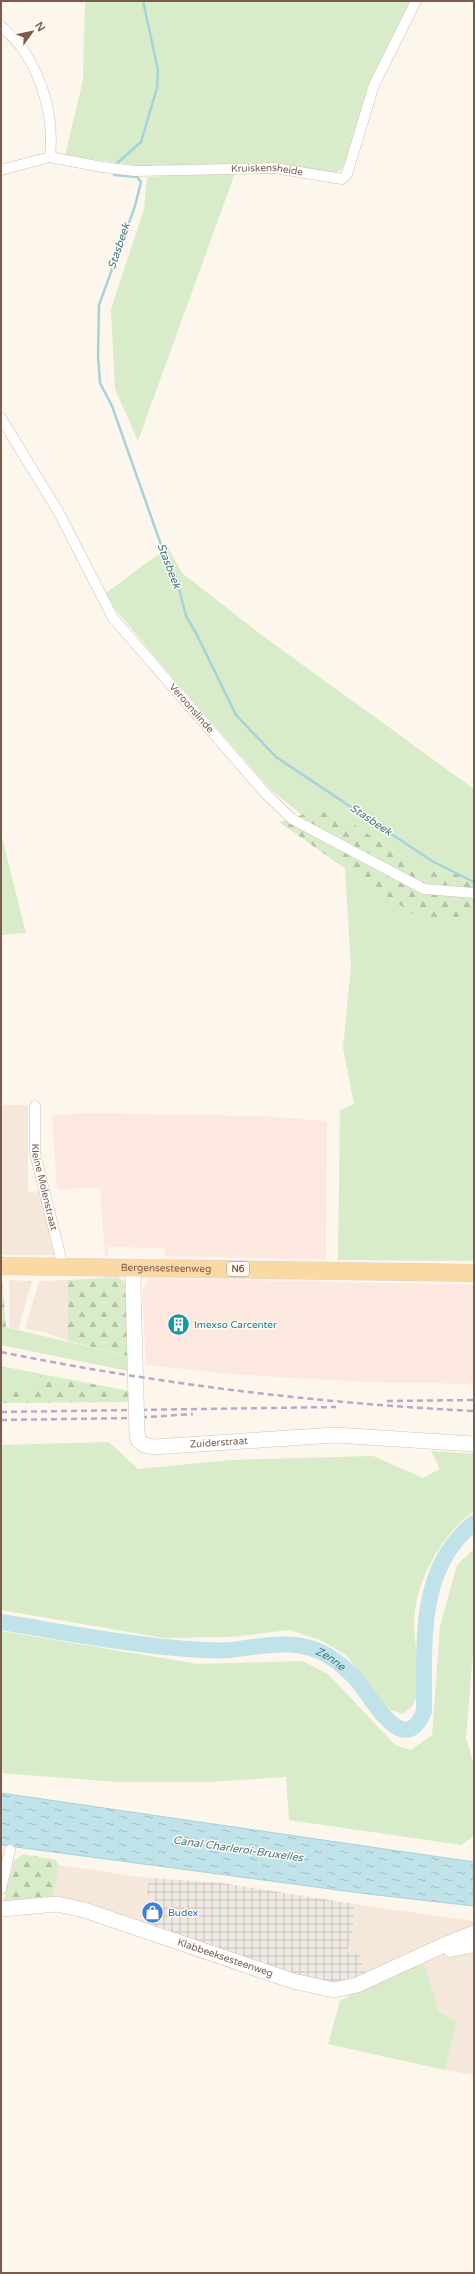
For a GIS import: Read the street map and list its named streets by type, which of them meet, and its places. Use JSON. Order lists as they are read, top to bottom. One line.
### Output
{"streets":{"main road":["Bergensesteenweg","N6"],"street":["Kruiskensheide","Veroonslinde","Kleine Molenstraat","Zuiderstraat","Klabbeeksesteenweg"]},"crossings":[["Kleine Molenstraat","Bergensesteenweg"],["Bergensesteenweg","Zuiderstraat"]],"water":["Stasbeek","Zenne","Canal Charleroi-Bruxelles"],"places":{"building":["Imexso Carcenter"],"shop":["Budex"]},"north":"top right"}
